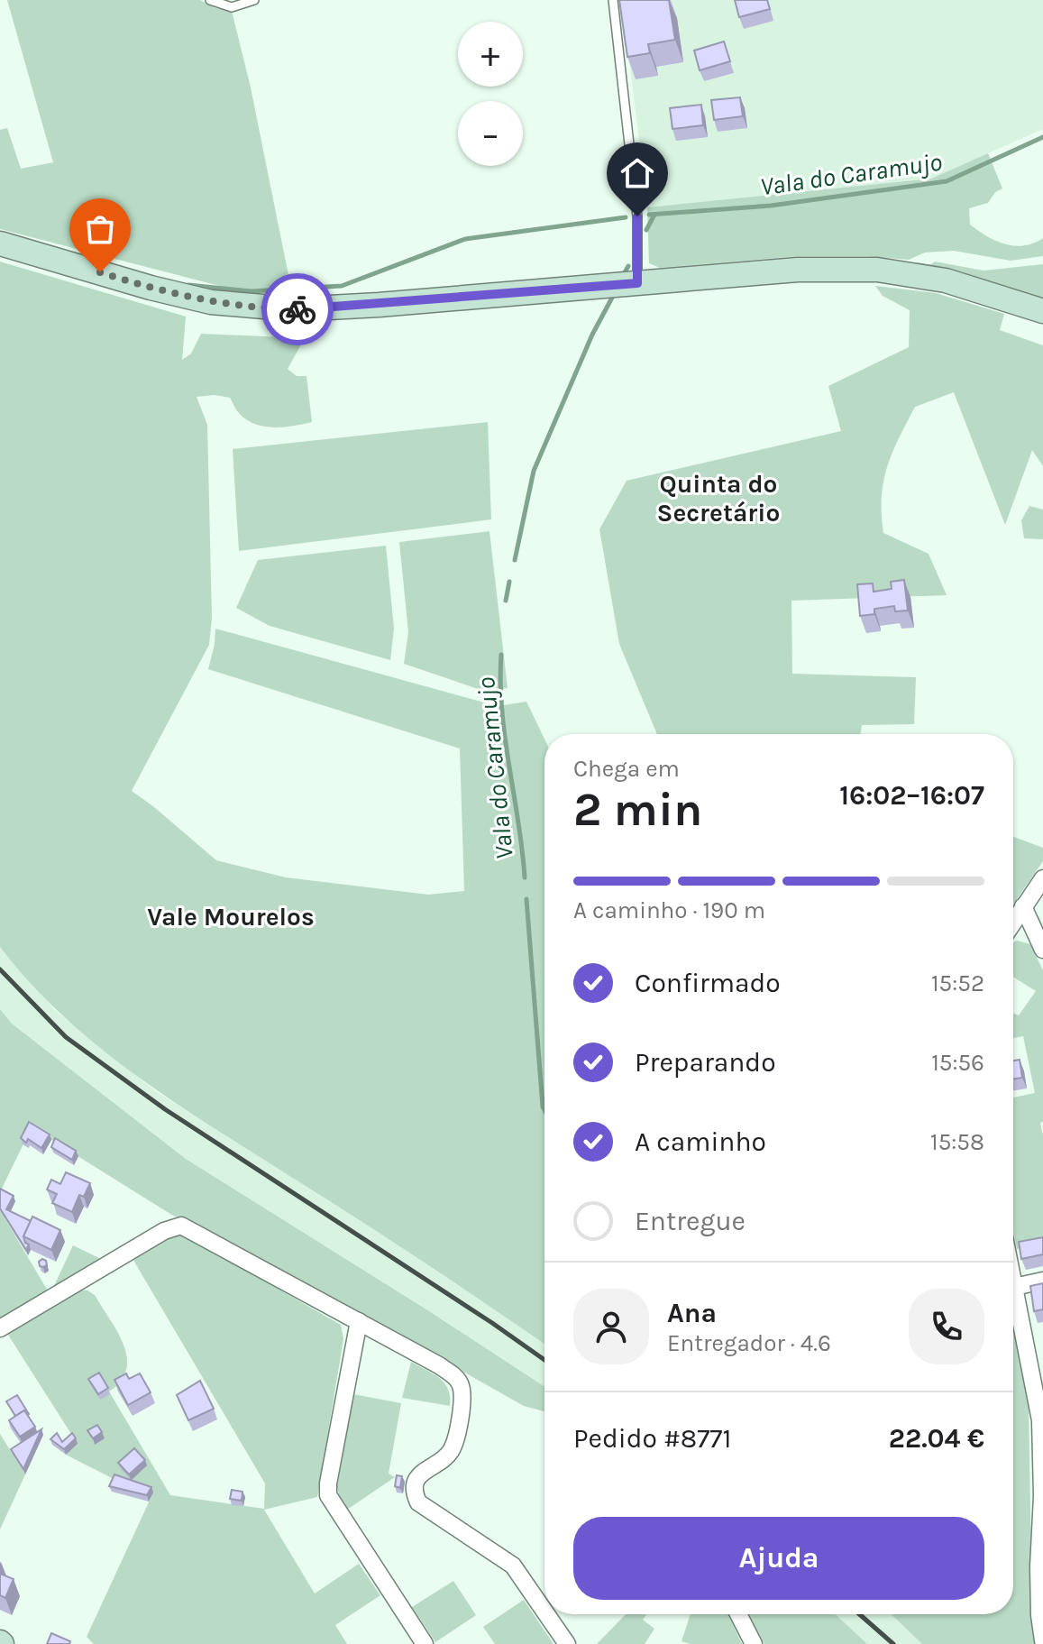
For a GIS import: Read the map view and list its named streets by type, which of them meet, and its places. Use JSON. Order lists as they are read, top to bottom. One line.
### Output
{"districts":["Quinta do Secretário","Vale Mourelos"],"water":["Vala do Caramujo"],"page":{"map_buttons":["+","−"],"heading":["2 min","Chega em","16:02–16:07"],"panel":["Ana","Entregador · 4.6","Pedido #8771","22.04 €"],"bar":"A caminho · 190 m","list":[["Confirmado","15:52"],["Preparando","15:56"],["A caminho","15:58"],"Entregue"],"buttons":"Ajuda"}}
